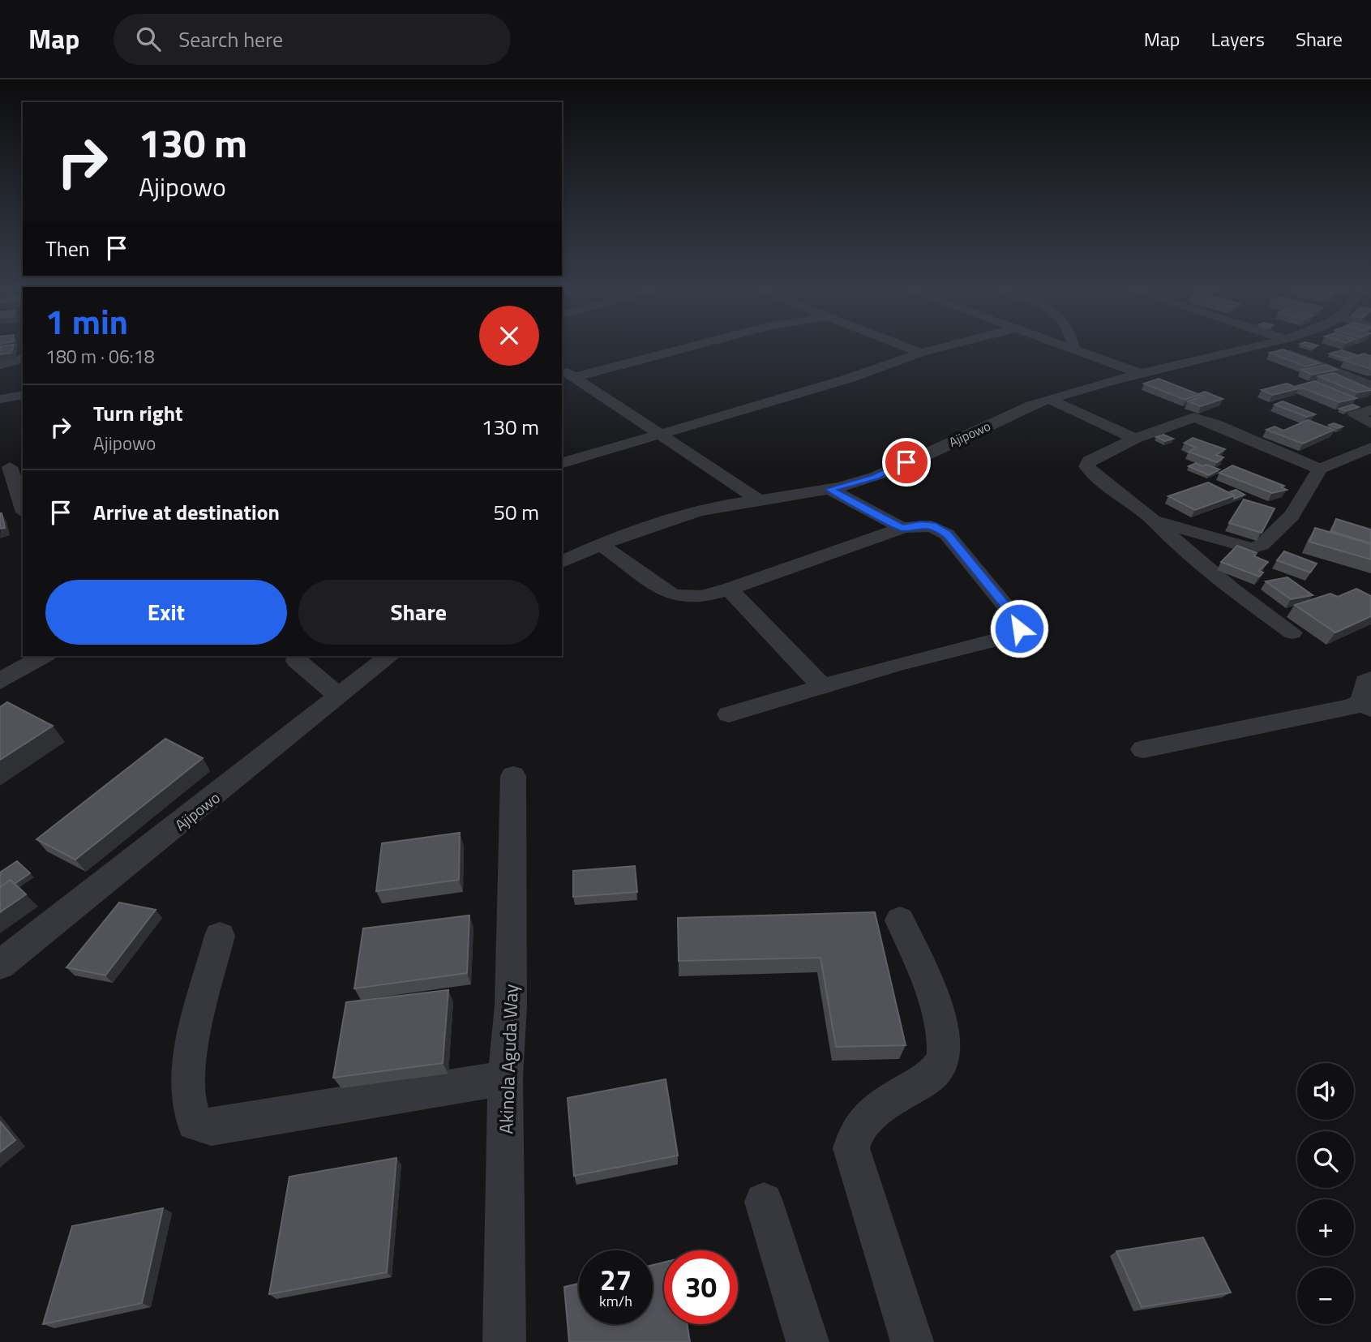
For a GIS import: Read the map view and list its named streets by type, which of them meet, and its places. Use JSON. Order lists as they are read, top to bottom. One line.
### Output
{"streets":{"street":["Ajipowo","Akinola Aguda Way"]},"page":{"header":"Map","search":"Search here","nav":["Map","Layers","Share"],"turn":["130 m","Ajipowo"],"then":"Then","heading":["1 min","180 m · 06:18"],"list":[{"name":"Turn right","note":"Ajipowo","value":"130 m"},{"name":"Arrive at destination","value":"50 m"}],"buttons":["Exit","Share"],"map_buttons":["+","−"],"speed":"27 km/h","limit":"30"}}
